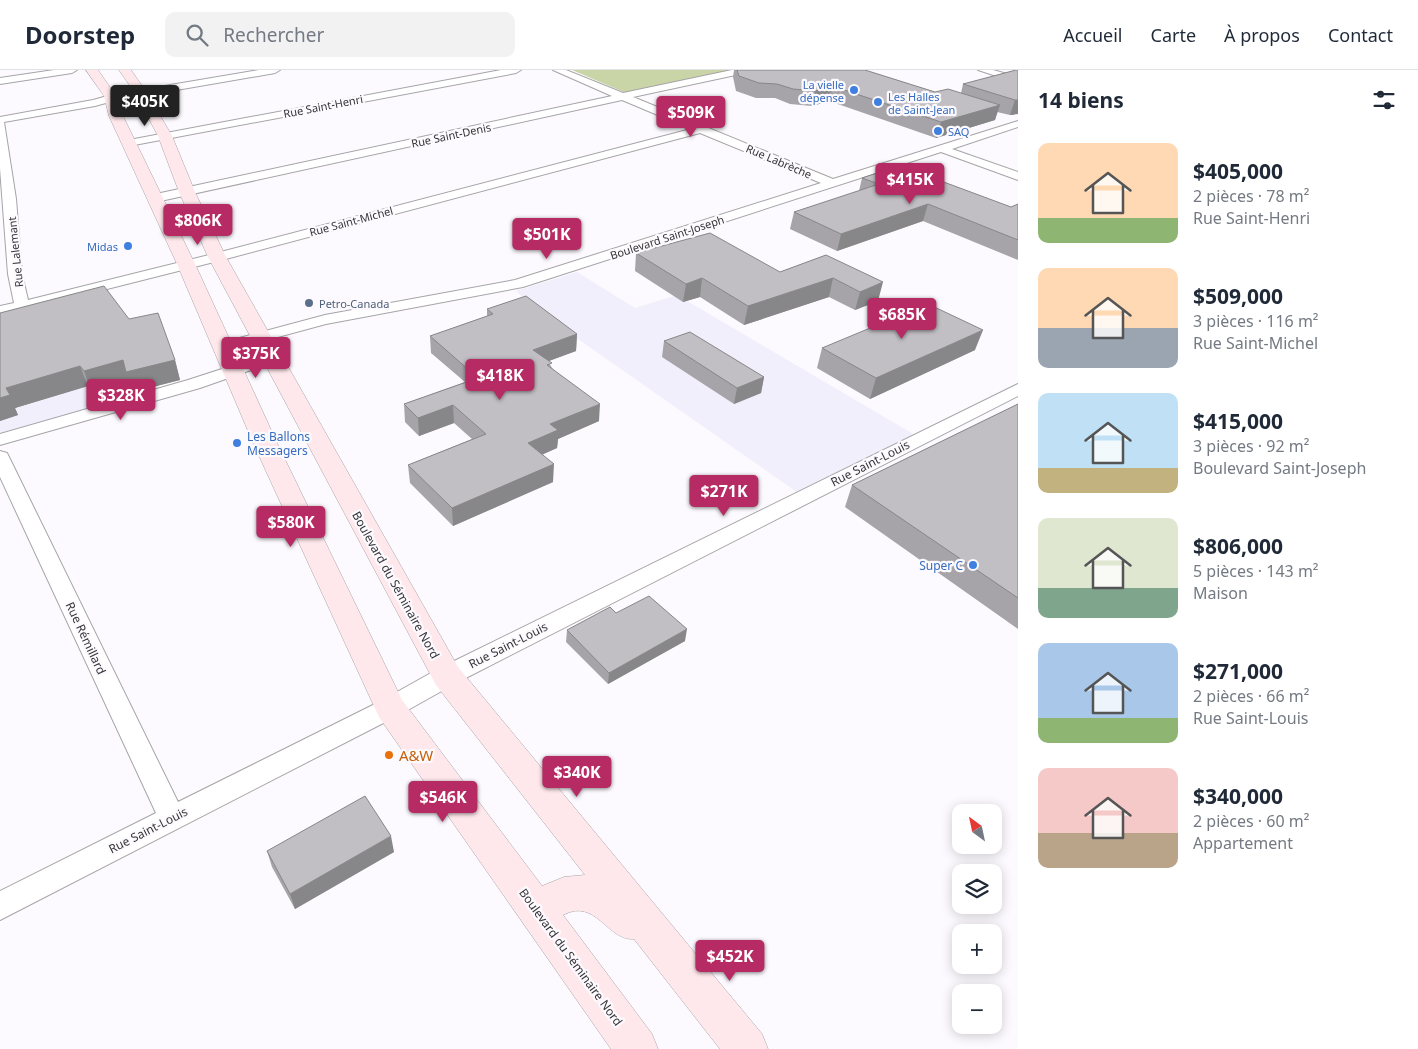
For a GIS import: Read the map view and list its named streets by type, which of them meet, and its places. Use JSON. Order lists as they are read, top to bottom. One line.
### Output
{"streets":{"main road":["Boulevard du Séminaire Nord"],"street":["Rue Saint-Henri","Rue Saint-Denis","Rue Labrèche","Rue Saint-Michel","Boulevard Saint-Joseph","Rue Lalemant","Rue Saint-Louis","Rue Rémillard"]},"crossings":[["Rue Saint-Henri","Boulevard du Séminaire Nord"],["Rue Saint-Denis","Rue Labrèche"],["Rue Saint-Denis","Boulevard du Séminaire Nord"],["Rue Labrèche","Rue Saint-Michel"],["Rue Labrèche","Boulevard Saint-Joseph"],["Rue Saint-Michel","Rue Lalemant"],["Rue Saint-Michel","Boulevard du Séminaire Nord"],["Boulevard Saint-Joseph","Boulevard du Séminaire Nord"],["Rue Saint-Louis","Boulevard du Séminaire Nord"],["Rue Saint-Louis","Rue Rémillard"]],"places":["La vielle dépense","Les Halles de Saint-Jean","SAQ","Midas","Petro-Canada","Les Ballons Messagers","Super C","A&W"],"north":"top left","page":{"header":"Doorstep","search":"Rechercher","nav":["Accueil","Carte","À propos","Contact"],"heading":"14 biens","price":["$405K","$509K","$415K","$806K","$501K","$685K","$375K","$418K","$328K","$271K","$580K","$340K","$546K","$452K"],"list":[{"name":"$405,000","note":"2 pièces · 78 m² · Rue Saint-Henri"},{"name":"$509,000","note":"3 pièces · 116 m² · Rue Saint-Michel"},{"name":"$415,000","note":"3 pièces · 92 m² · Boulevard Saint-Joseph"},{"name":"$806,000","note":"5 pièces · 143 m² · Maison"},{"name":"$271,000","note":"2 pièces · 66 m² · Rue Saint-Louis"},{"name":"$340,000","note":"2 pièces · 60 m² · Appartement"}],"map_buttons":["+","−"]}}
